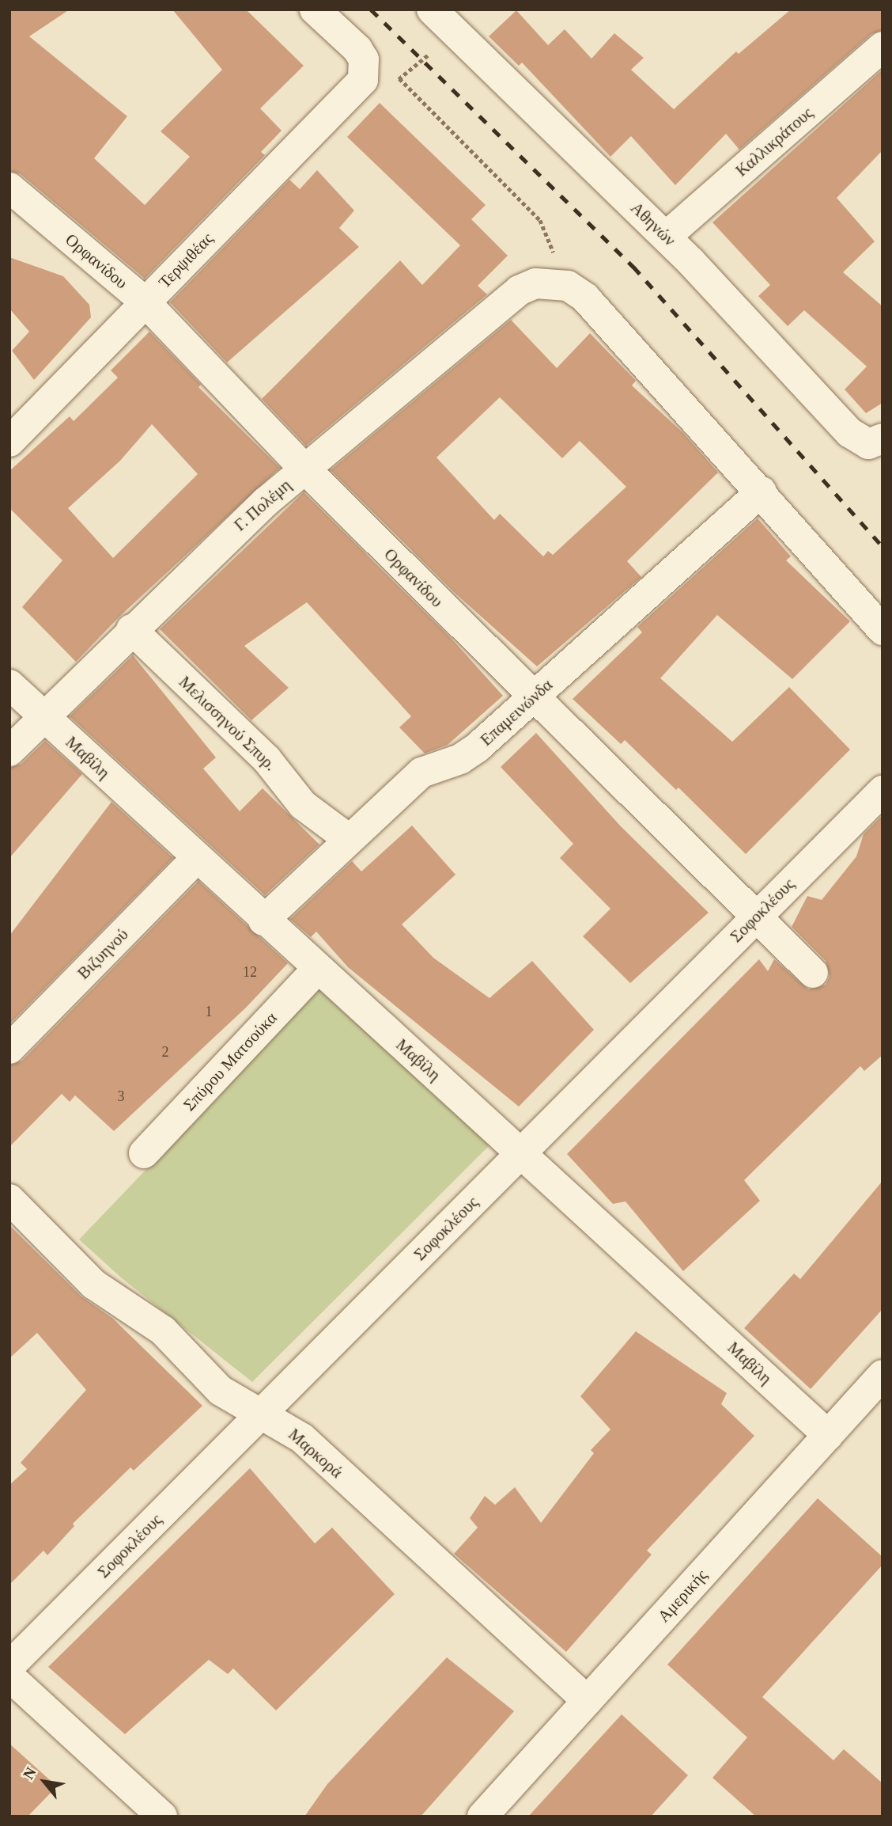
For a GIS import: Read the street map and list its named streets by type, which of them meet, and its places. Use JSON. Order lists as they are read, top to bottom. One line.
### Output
{"streets":{"street":["Καλλικράτους","Αθηνών","Τερψιθέας","Ορφανίδου","Γ. Πολέμη","Επαμεινώνδα","Μελισσηνού Σπυρ.","Μαβίλη","Σοφοκλέους","Βιζυηνού","Σπύρου Ματσούκα","Μαρκορά","Αμερικής"]},"crossings":[["Καλλικράτους","Αθηνών"],["Τερψιθέας","Ορφανίδου"],["Ορφανίδου","Γ. Πολέμη"],["Ορφανίδου","Επαμεινώνδα"],["Ορφανίδου","Σοφοκλέους"],["Γ. Πολέμη","Μελισσηνού Σπυρ."],["Γ. Πολέμη","Μαβίλη"],["Επαμεινώνδα","Μελισσηνού Σπυρ."],["Επαμεινώνδα","Μαβίλη"],["Μαβίλη","Σοφοκλέους"],["Μαβίλη","Βιζυηνού"],["Μαβίλη","Σπύρου Ματσούκα"],["Μαβίλη","Αμερικής"],["Σοφοκλέους","Μαρκορά"],["Μαρκορά","Αμερικής"]],"house_numbers":["12","1","2","3"],"north":"top left"}
